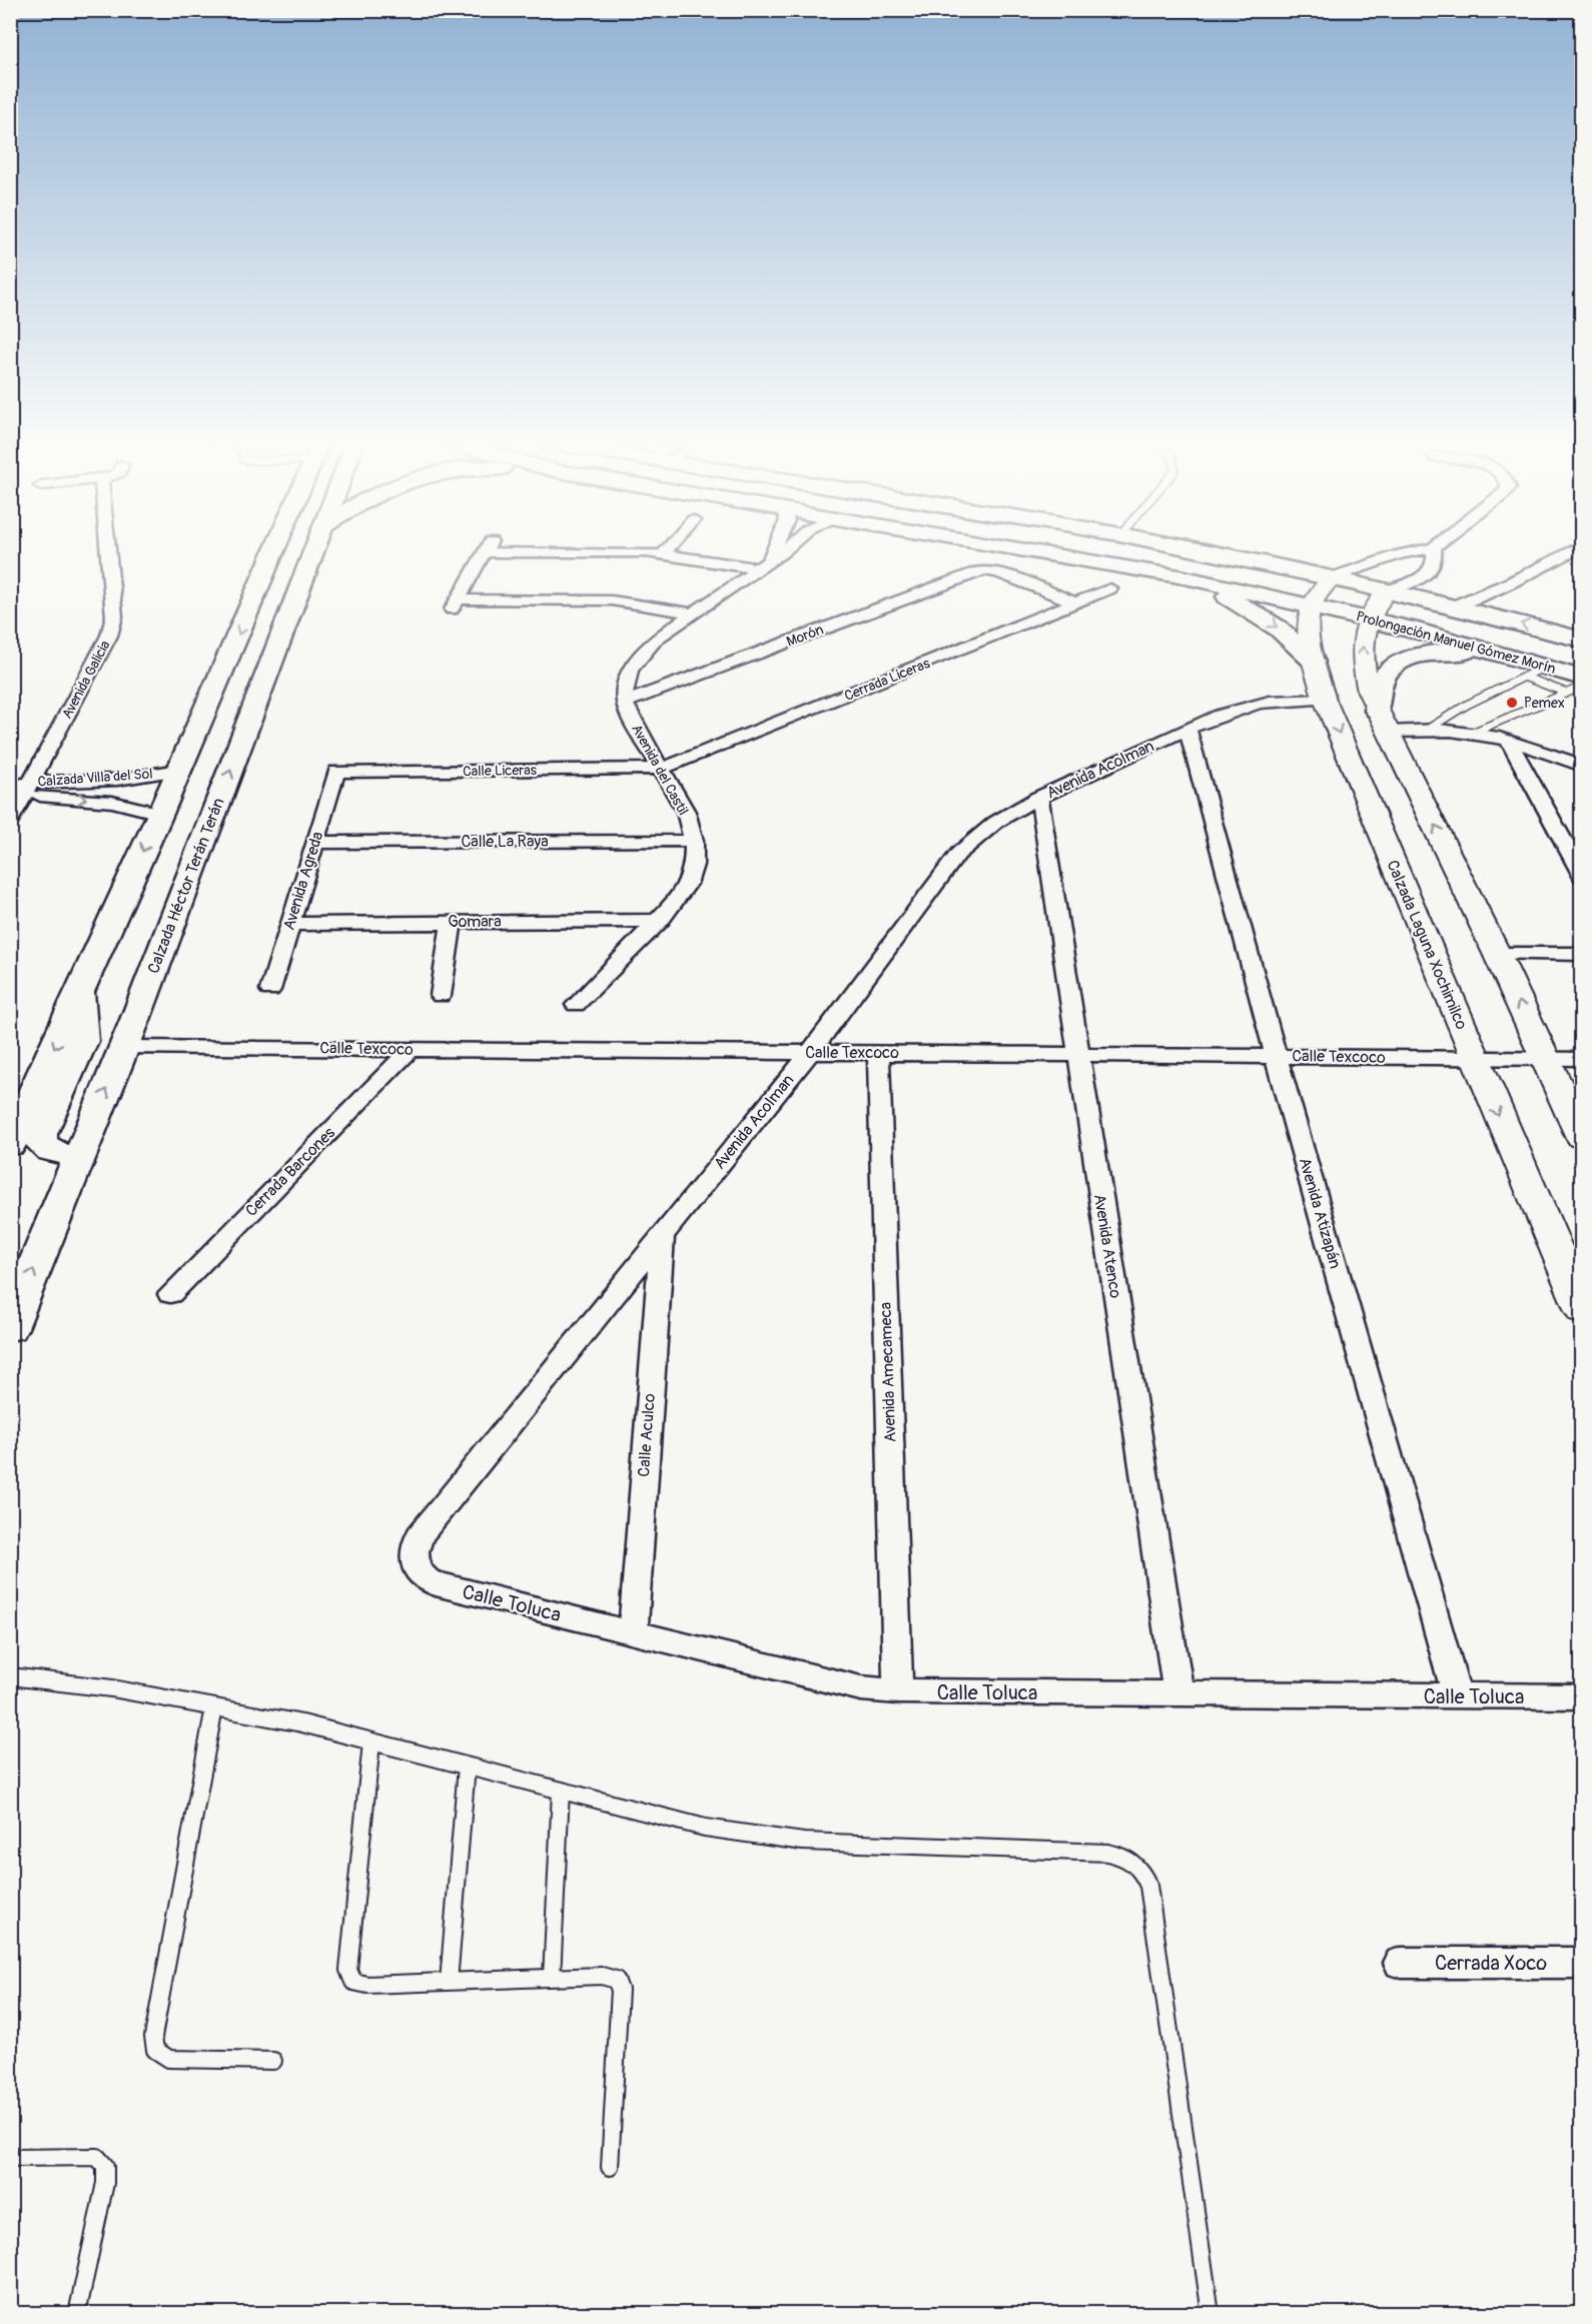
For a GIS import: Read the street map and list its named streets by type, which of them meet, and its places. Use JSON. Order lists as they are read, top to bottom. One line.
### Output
{"streets":{"main road":["Prolongación Manuel Gómez Morín","Calzada Héctor Terán Terán","Calzada Laguna Xochimilco"],"street":["Morón","Avenida Galicia","Cerrada Liceras","Avenida del Castil","Avenida Acolman","Calle Liceras","Calzada Villa del Sol","Calle La Raya","Avenida Agreda","Gomara","Calle Texcoco","Cerrada Barcones","Avenida Atizapán","Avenida Atenco","Avenida Amecameca","Calle Aculco","Calle Toluca","Cerrada Xoco"]},"crossings":[["Morón","Cerrada Liceras"],["Morón","Avenida del Castil"],["Prolongación Manuel Gómez Morín","Calzada Laguna Xochimilco"],["Avenida Galicia","Calzada Villa del Sol"],["Cerrada Liceras","Avenida del Castil"],["Cerrada Liceras","Calle Liceras"],["Avenida del Castil","Calle Liceras"],["Avenida del Castil","Calle La Raya"],["Avenida del Castil","Gomara"],["Avenida Acolman","Calzada Laguna Xochimilco"],["Avenida Acolman","Calle Texcoco"],["Avenida Acolman","Avenida Atizapán"],["Avenida Acolman","Avenida Atenco"],["Avenida Acolman","Calle Aculco"],["Avenida Acolman","Calle Toluca"],["Calle Liceras","Avenida Agreda"],["Calle La Raya","Avenida Agreda"],["Avenida Agreda","Gomara"],["Calzada Héctor Terán Terán","Calle Texcoco"],["Calzada Laguna Xochimilco","Calle Texcoco"],["Calle Texcoco","Cerrada Barcones"],["Calle Texcoco","Avenida Atizapán"],["Calle Texcoco","Avenida Atenco"],["Calle Texcoco","Avenida Amecameca"],["Avenida Atizapán","Calle Toluca"],["Avenida Atenco","Calle Toluca"],["Avenida Amecameca","Calle Toluca"],["Calle Aculco","Calle Toluca"]],"places":["Pemex"]}
